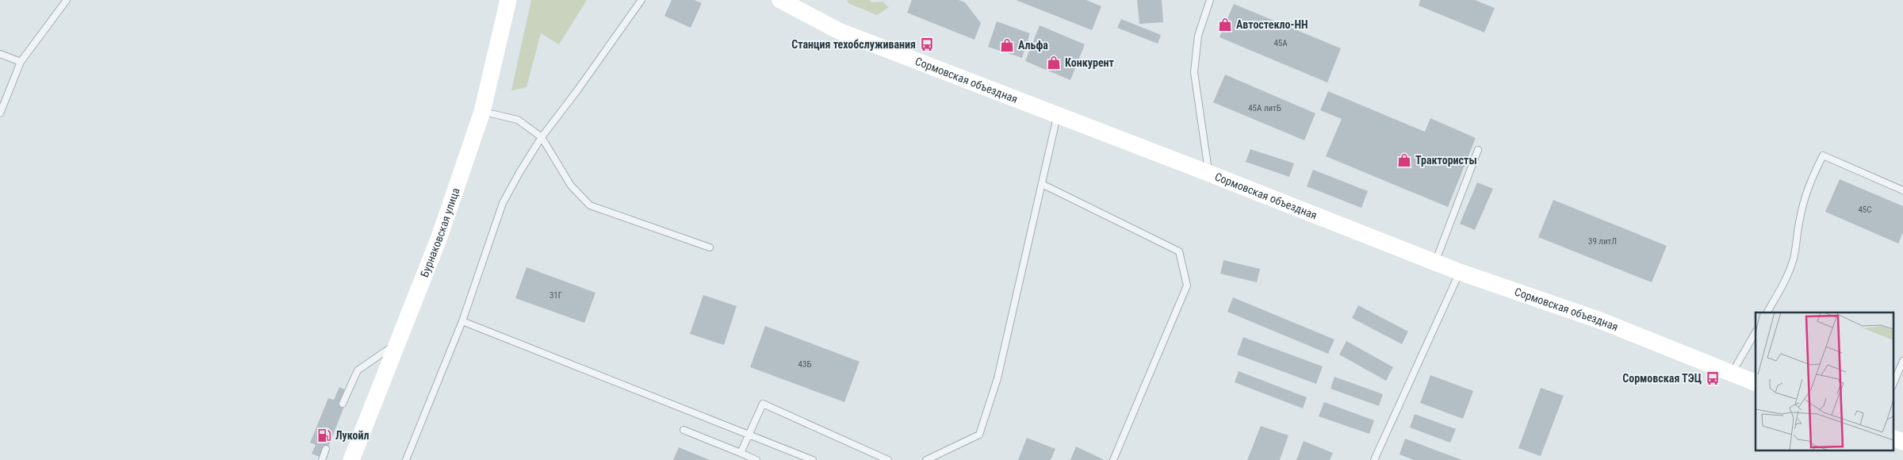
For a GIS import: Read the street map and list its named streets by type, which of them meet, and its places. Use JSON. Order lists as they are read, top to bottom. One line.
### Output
{"streets":{"street":["Сормовская объездная","Бурнаковская улица"]},"places":{"shop":["Автостекло-НН","Альфа","Конкурент","Трактористы"],"bus stop":["Станция техобслуживания","Сормовская ТЭЦ"],"fuel station":["Лукойл"]},"house_numbers":["45А","45А литБ","45С","39 литЛ","31Г","43Б"]}
